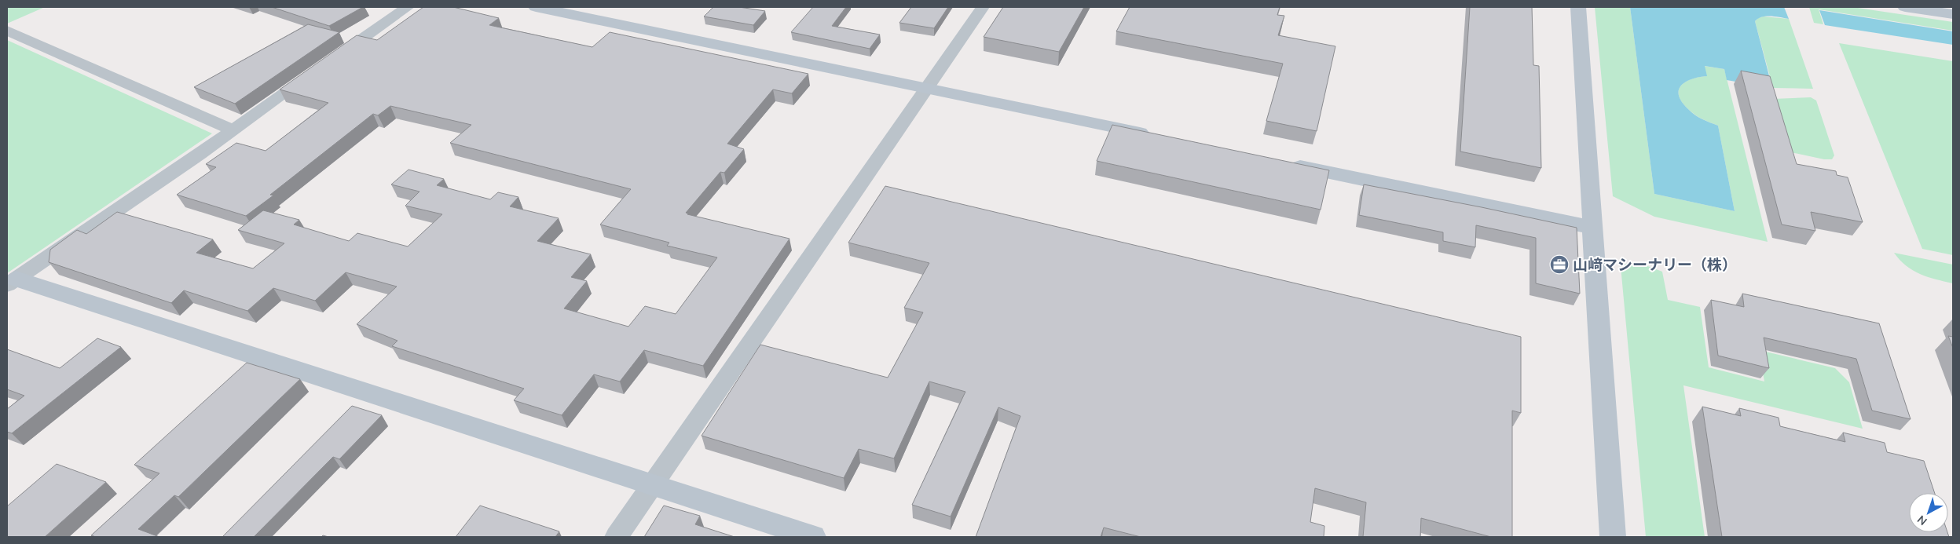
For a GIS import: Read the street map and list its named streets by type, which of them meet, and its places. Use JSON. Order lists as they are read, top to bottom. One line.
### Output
{"places":{"office":["山﨑マシーナリー（株）"]},"north":"bottom left"}
